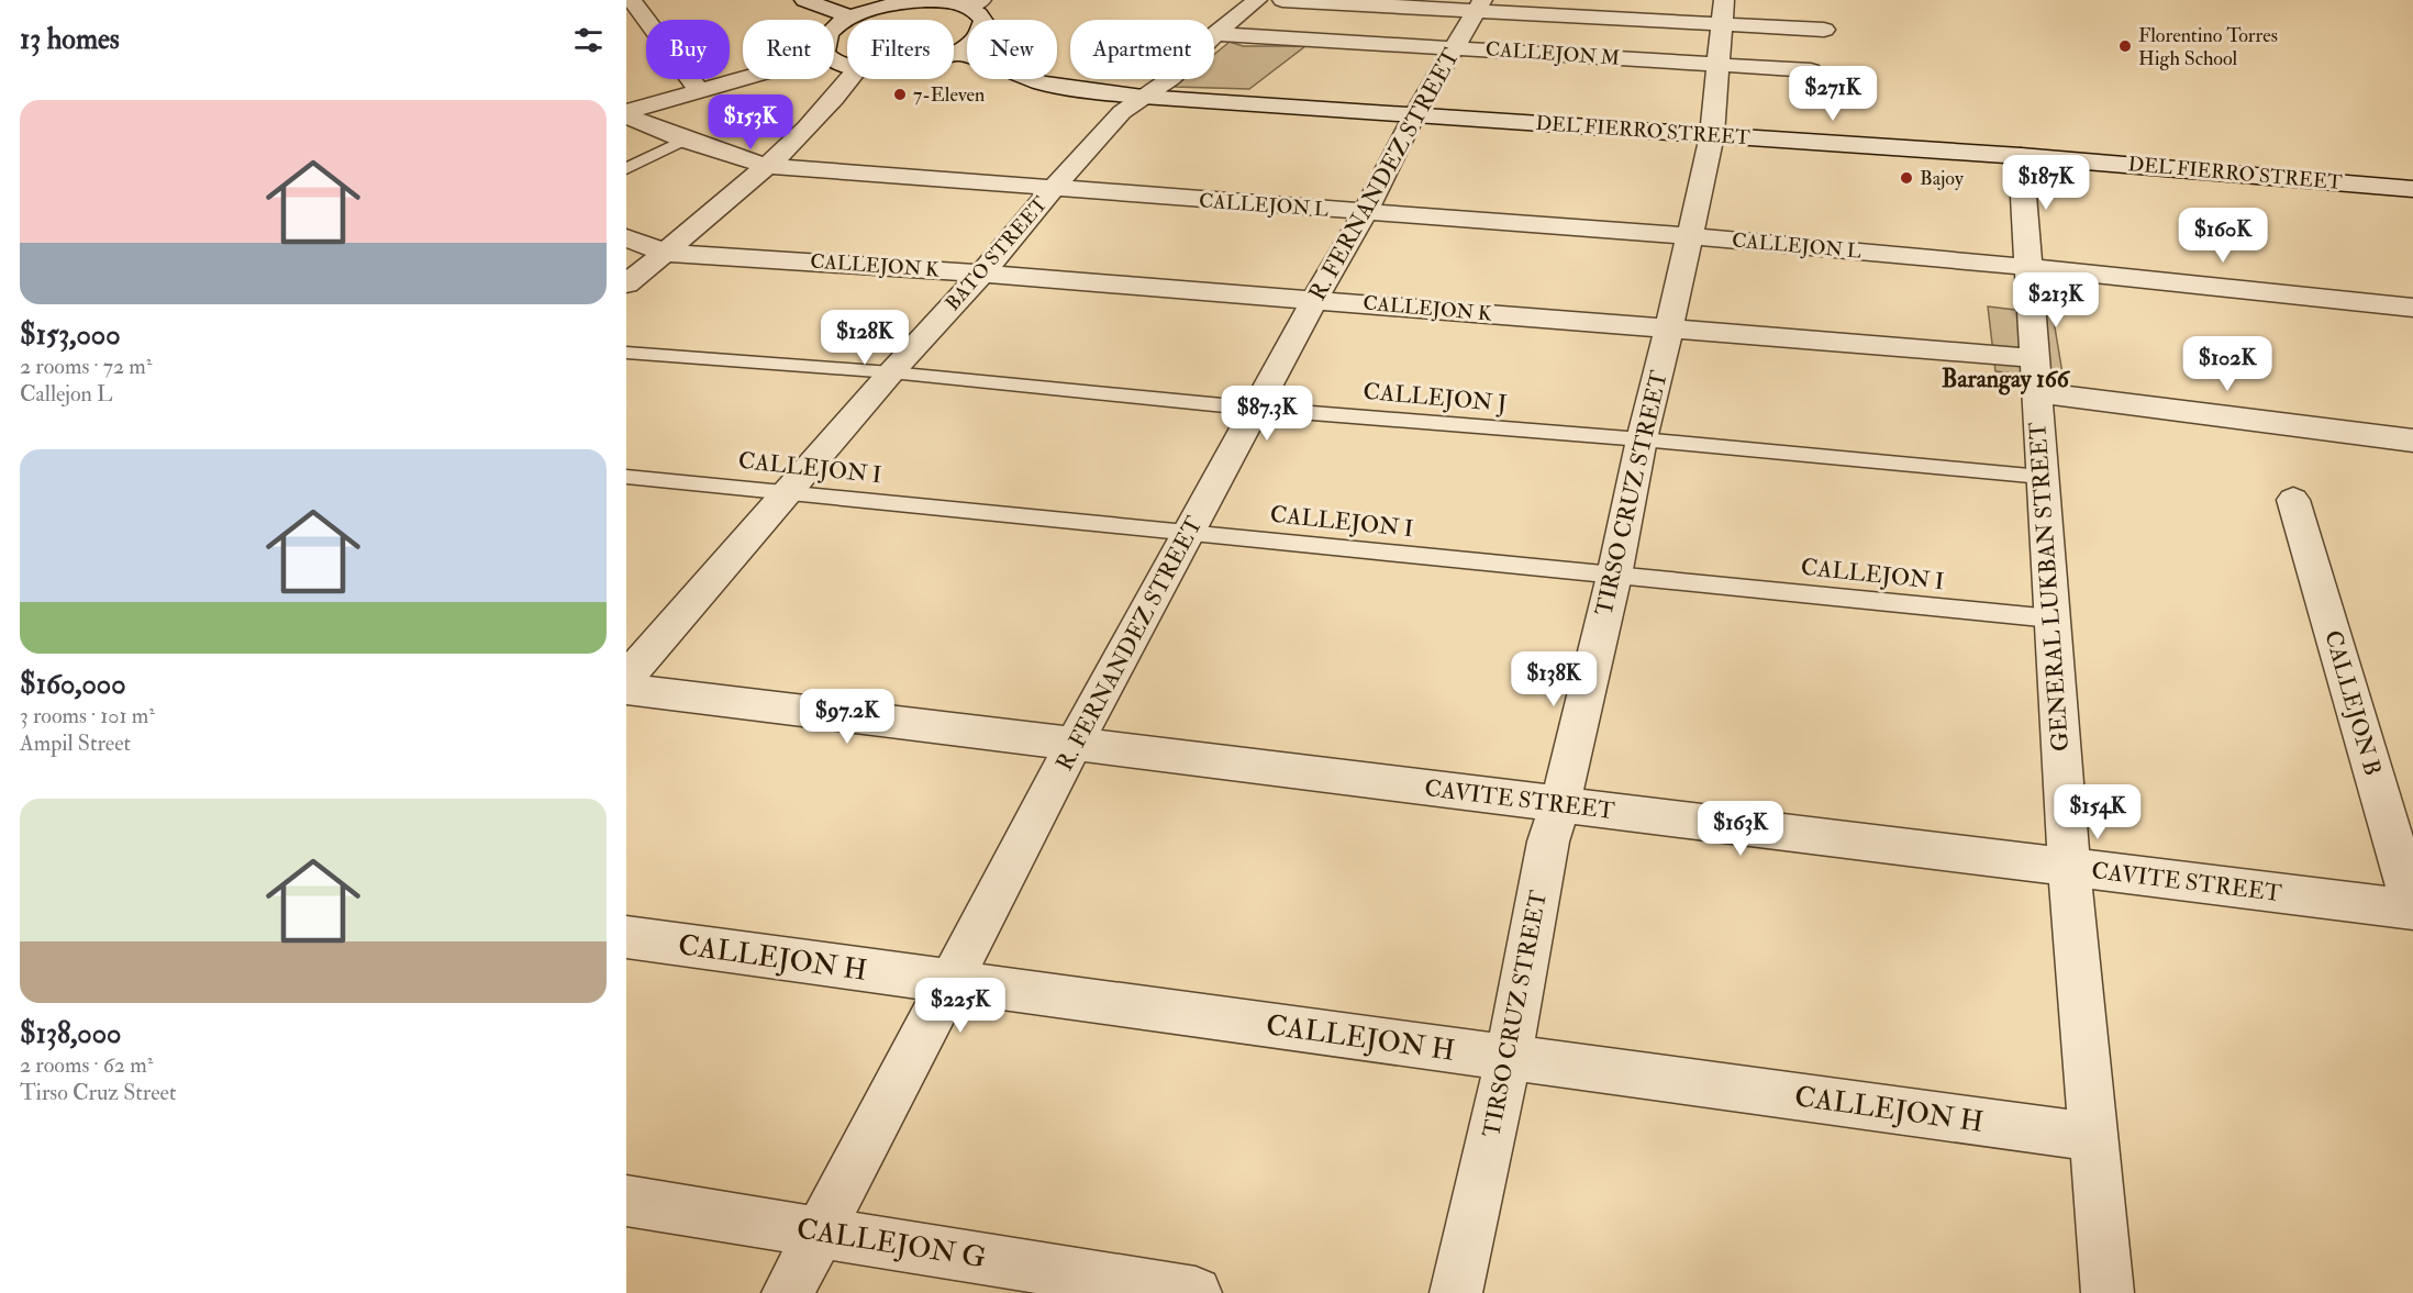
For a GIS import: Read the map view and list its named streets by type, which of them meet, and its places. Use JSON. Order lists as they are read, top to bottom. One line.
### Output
{"streets":{"street":["CALLEJON M","DEL FIERRO STREET","R. FERNANDEZ STREET","CALLEJON L","BATO STREET","CALLEJON K","TIRSO CRUZ STREET","GENERAL LUKBAN STREET","CALLEJON B","CAVITE STREET","CALLEJON H","CALLEJON G"],"lane":["CALLEJON J","CALLEJON I"]},"crossings":[["CALLEJON M","R. FERNANDEZ STREET"],["CALLEJON M","BATO STREET"],["CALLEJON M","TIRSO CRUZ STREET"],["DEL FIERRO STREET","R. FERNANDEZ STREET"],["DEL FIERRO STREET","BATO STREET"],["DEL FIERRO STREET","TIRSO CRUZ STREET"],["DEL FIERRO STREET","GENERAL LUKBAN STREET"],["R. FERNANDEZ STREET","CALLEJON L"],["R. FERNANDEZ STREET","CALLEJON K"],["R. FERNANDEZ STREET","CALLEJON J"],["R. FERNANDEZ STREET","CALLEJON I"],["R. FERNANDEZ STREET","CAVITE STREET"],["R. FERNANDEZ STREET","CALLEJON H"],["R. FERNANDEZ STREET","CALLEJON G"],["CALLEJON L","BATO STREET"],["CALLEJON L","TIRSO CRUZ STREET"],["CALLEJON L","GENERAL LUKBAN STREET"],["BATO STREET","CALLEJON K"],["BATO STREET","CALLEJON J"],["BATO STREET","CALLEJON I"],["CALLEJON K","TIRSO CRUZ STREET"],["CALLEJON K","GENERAL LUKBAN STREET"],["CALLEJON J","TIRSO CRUZ STREET"],["CALLEJON J","GENERAL LUKBAN STREET"],["CALLEJON I","TIRSO CRUZ STREET"],["CALLEJON I","GENERAL LUKBAN STREET"],["TIRSO CRUZ STREET","CAVITE STREET"],["TIRSO CRUZ STREET","CALLEJON H"],["GENERAL LUKBAN STREET","CAVITE STREET"],["GENERAL LUKBAN STREET","CALLEJON H"],["CALLEJON B","CAVITE STREET"]],"districts":["Barangay 166"],"places":["Florentino Torres High School","7-Eleven","Bajoy"],"page":{"heading":"13 homes","chip":["Buy","Rent","Filters","New","Apartment"],"price":["$271K","$153K","$187K","$160K","$213K","$128K","$102K","$87.3K","$138K","$97.2K","$154K","$163K","$225K"],"list":[{"name":"$153,000","note":"2 rooms · 72 m² · Callejon L"},{"name":"$160,000","note":"3 rooms · 101 m² · Ampil Street"},{"name":"$138,000","note":"2 rooms · 62 m² · Tirso Cruz Street"}]}}
